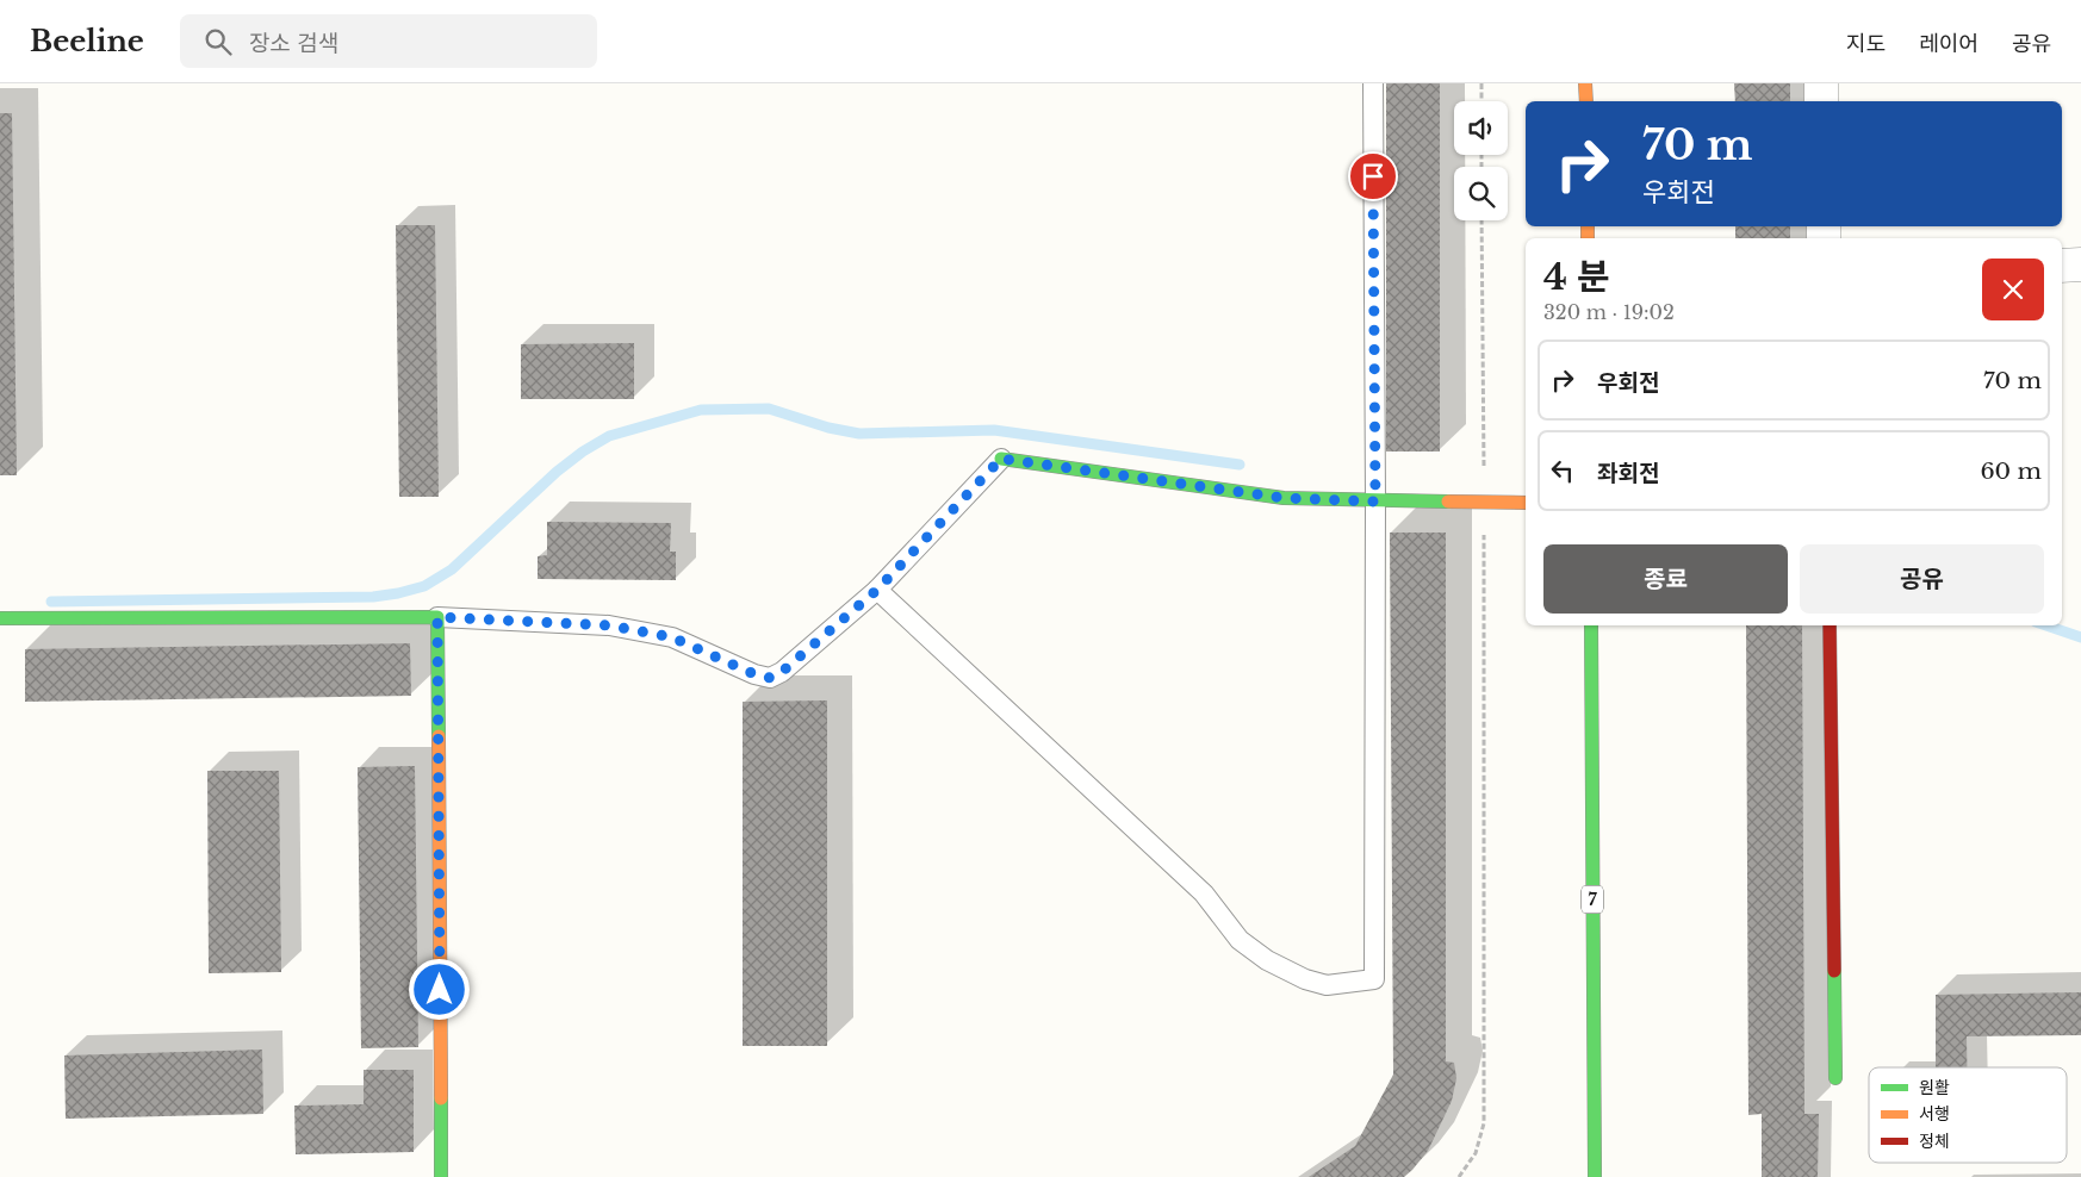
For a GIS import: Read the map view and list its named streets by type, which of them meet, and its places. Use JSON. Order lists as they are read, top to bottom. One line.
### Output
{"streets":{"main road":["7"]},"legend":["원활","서행","정체"],"page":{"header":"Beeline","search":"장소 검색","nav":["지도","레이어","공유"],"turn":["70 m","우회전"],"heading":["4 분","320 m · 19:02"],"list":[{"name":"우회전","value":"70 m"},{"name":"좌회전","value":"60 m"}],"buttons":["종료","공유"]}}
